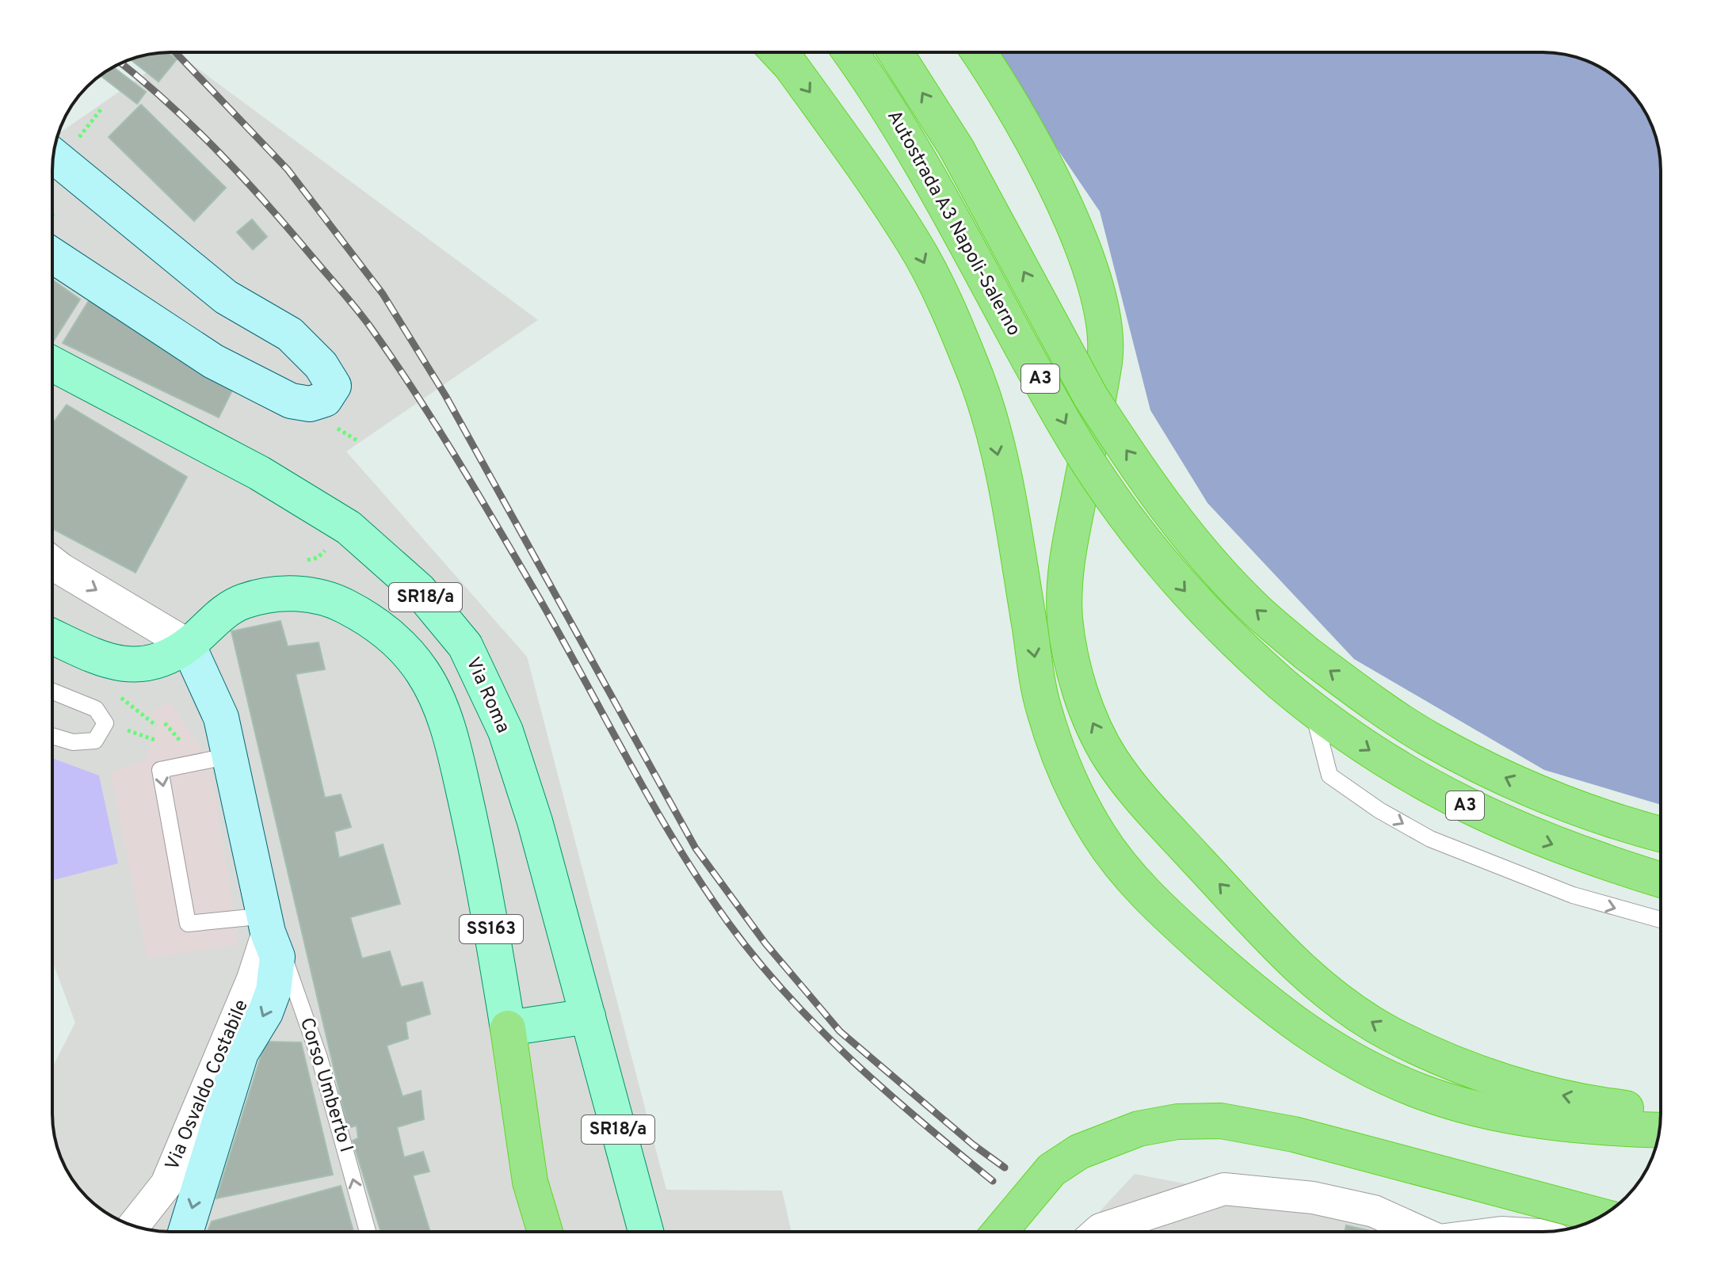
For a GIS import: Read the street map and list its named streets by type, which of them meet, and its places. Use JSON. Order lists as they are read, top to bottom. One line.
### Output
{"streets":{"highway":["Autostrada A3 Napoli-Salerno","A3"],"main road":["SR18/a","Via Roma","SS163"],"street":["Via Osvaldo Costabile"],"lane":["Corso Umberto I"]},"crossings":[["Via Osvaldo Costabile","Corso Umberto I"]],"one_way":["Corso Umberto I"]}
